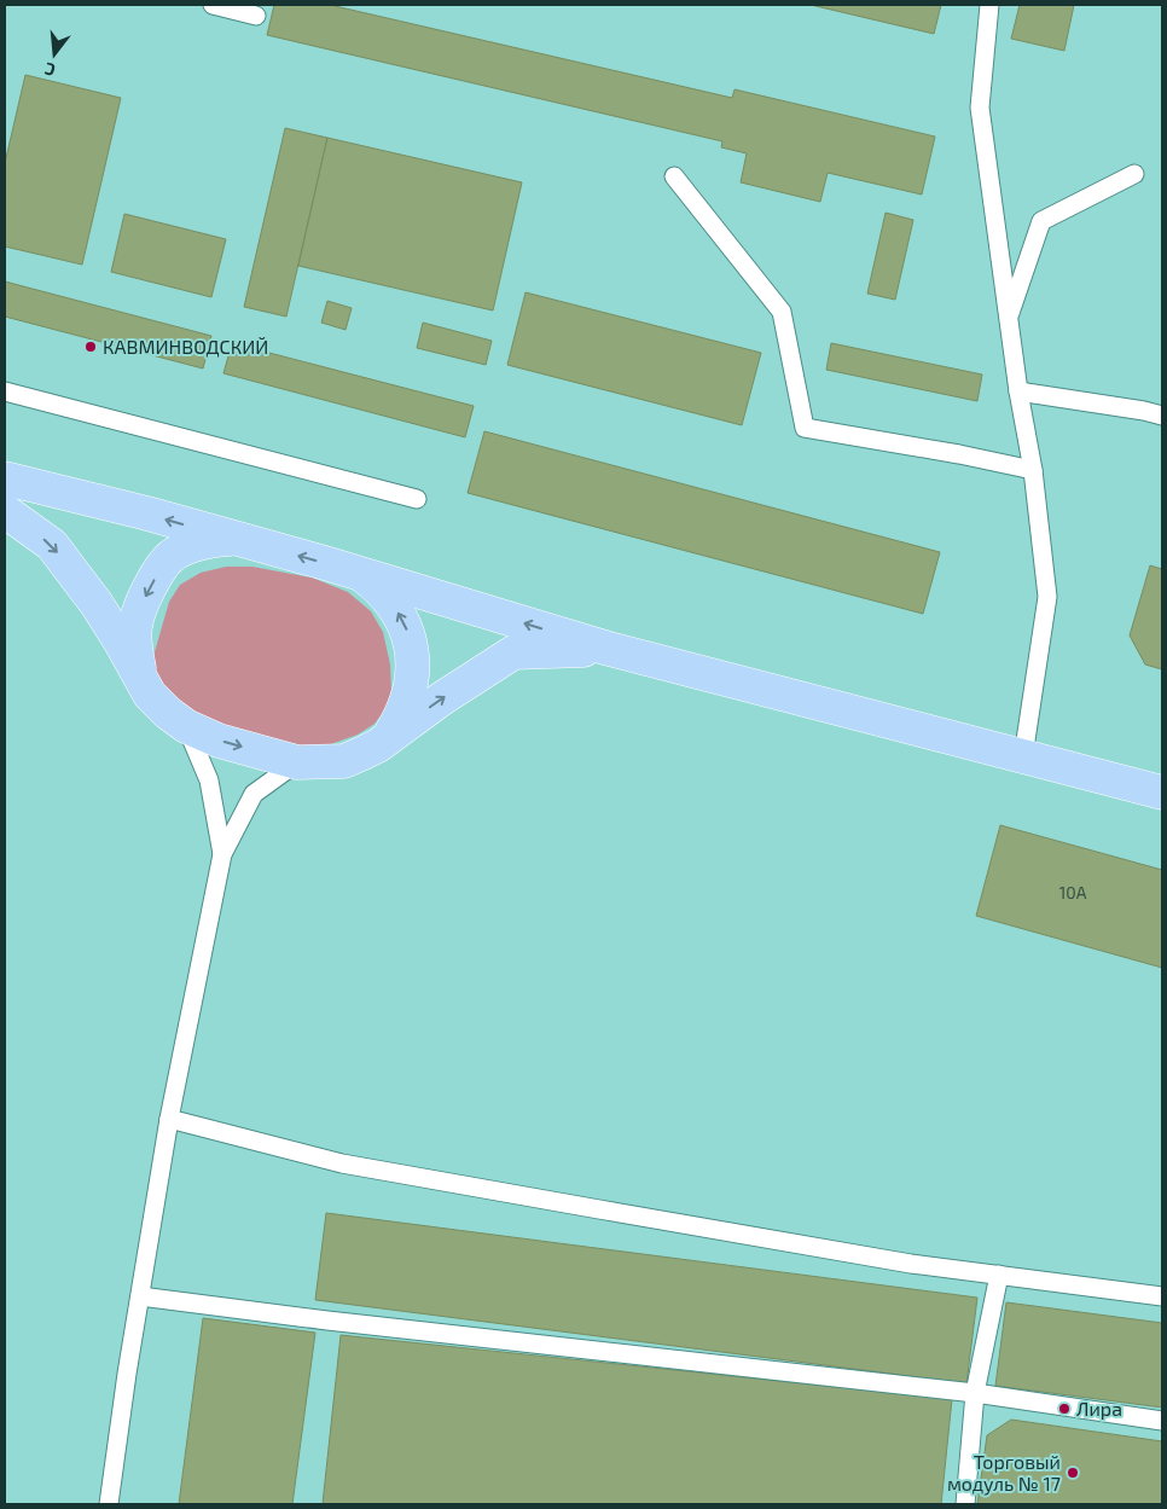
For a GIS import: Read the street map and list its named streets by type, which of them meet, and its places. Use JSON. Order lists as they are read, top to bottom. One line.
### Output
{"places":["КАВМИНВОДСКИЙ","Лира","Торговый модуль № 17"],"house_numbers":["10А"],"north":"bottom"}
